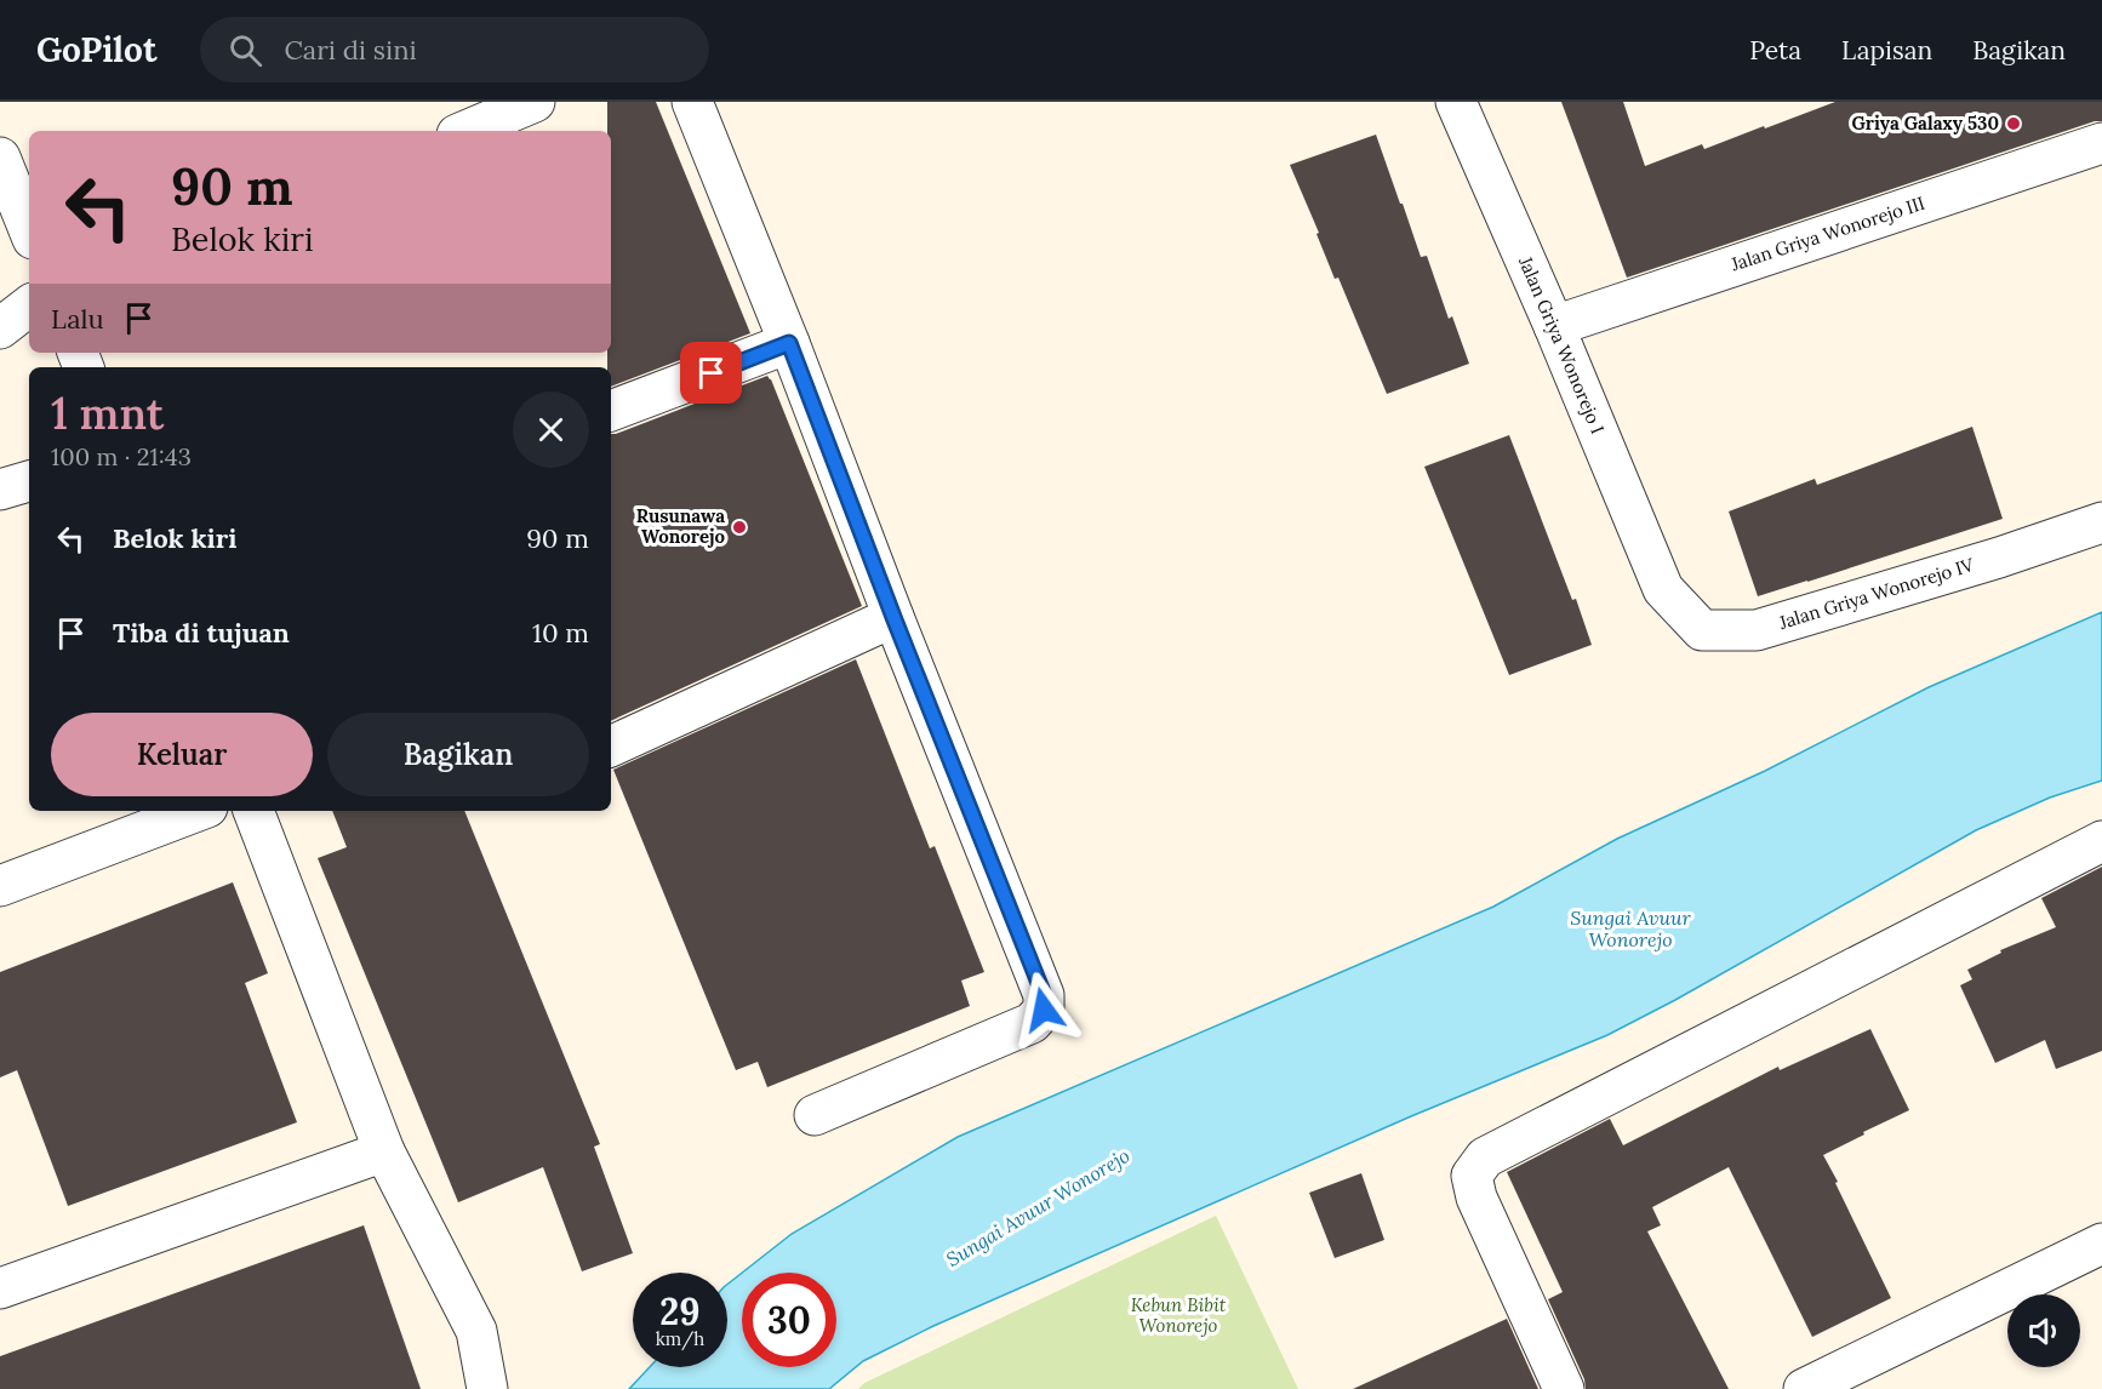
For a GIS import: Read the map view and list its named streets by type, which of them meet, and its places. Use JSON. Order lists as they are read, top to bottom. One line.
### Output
{"streets":{"street":["Jalan Griya Wonorejo III","Jalan Griya Wonorejo I","Jalan Griya Wonorejo IV"]},"crossings":[["Jalan Griya Wonorejo III","Jalan Griya Wonorejo I"],["Jalan Griya Wonorejo I","Jalan Griya Wonorejo IV"]],"water":["Sungai Avuur Wonorejo"],"parks":["Kebun Bibit Wonorejo"],"places":["Griya Galaxy 530","Rusunawa Wonorejo"],"page":{"header":"GoPilot","search":"Cari di sini","nav":["Peta","Lapisan","Bagikan"],"turn":["90 m","Belok kiri"],"then":"Lalu","heading":["1 mnt","100 m · 21:43"],"list":[{"name":"Belok kiri","value":"90 m"},{"name":"Tiba di tujuan","value":"10 m"}],"buttons":["Keluar","Bagikan"],"speed":"29 km/h","limit":"30"}}
